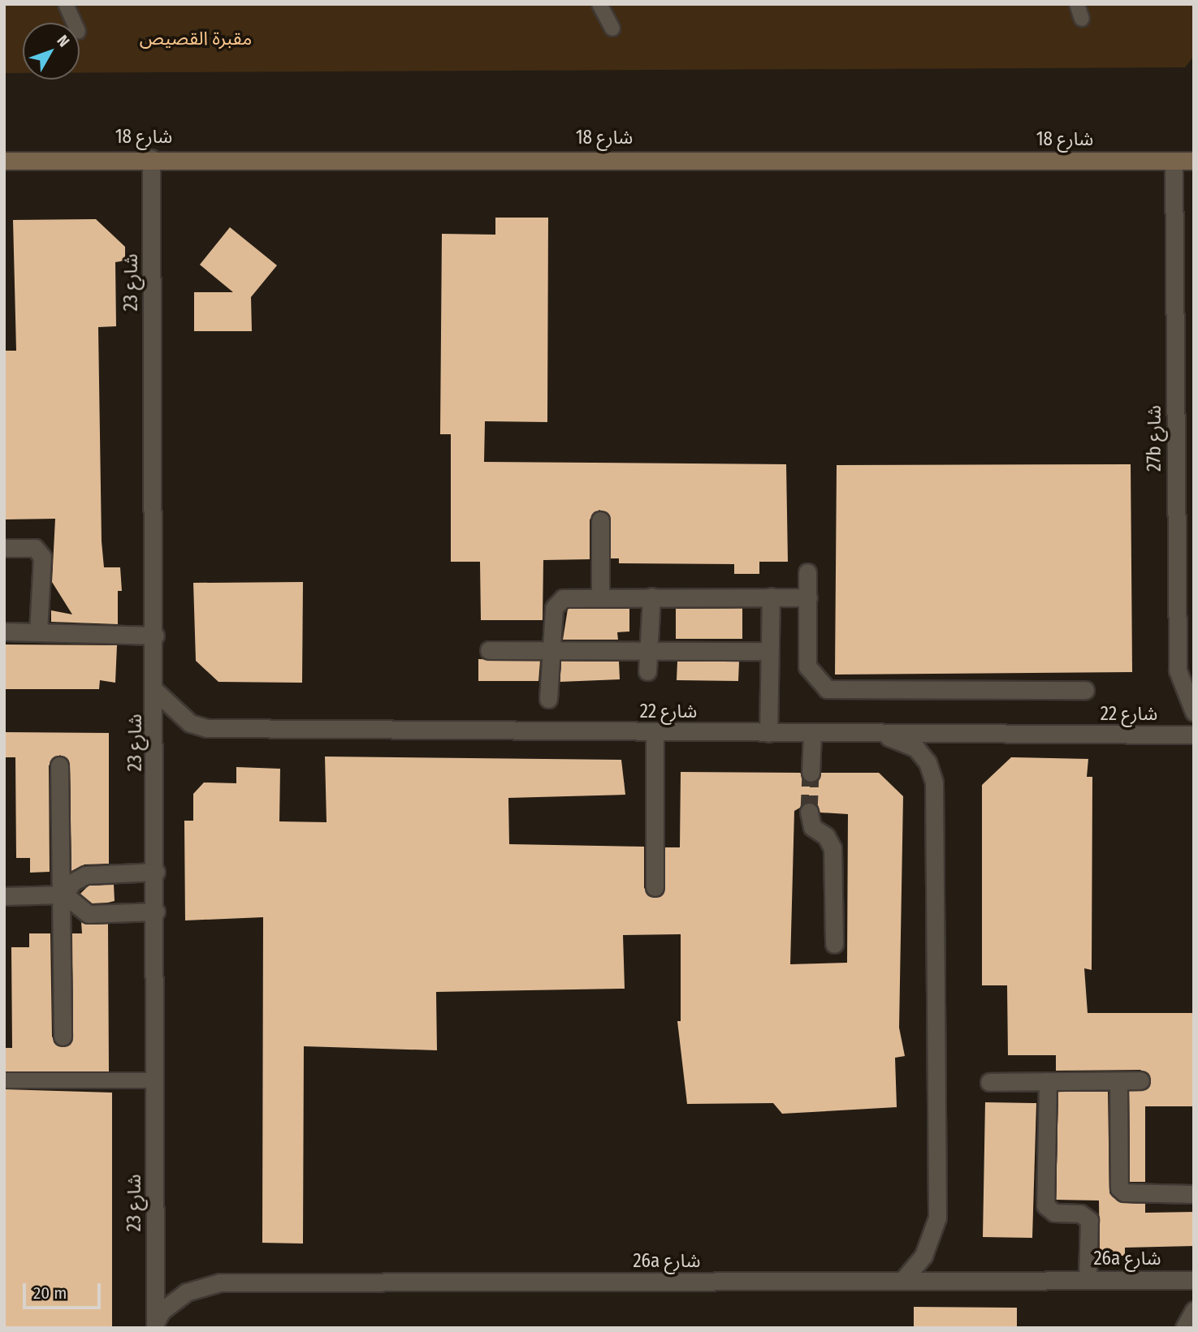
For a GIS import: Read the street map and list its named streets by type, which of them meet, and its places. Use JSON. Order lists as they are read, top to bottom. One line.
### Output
{"streets":{"street":["شارع 18","شارع 23","27b شارع","شارع 22","26a شارع"]},"crossings":[["شارع 18","شارع 23"],["شارع 18","27b شارع"],["شارع 23","شارع 22"],["شارع 23","26a شارع"]],"parks":["مقبرة القصيص"],"scale_bar":"20 m","north":"top right"}
